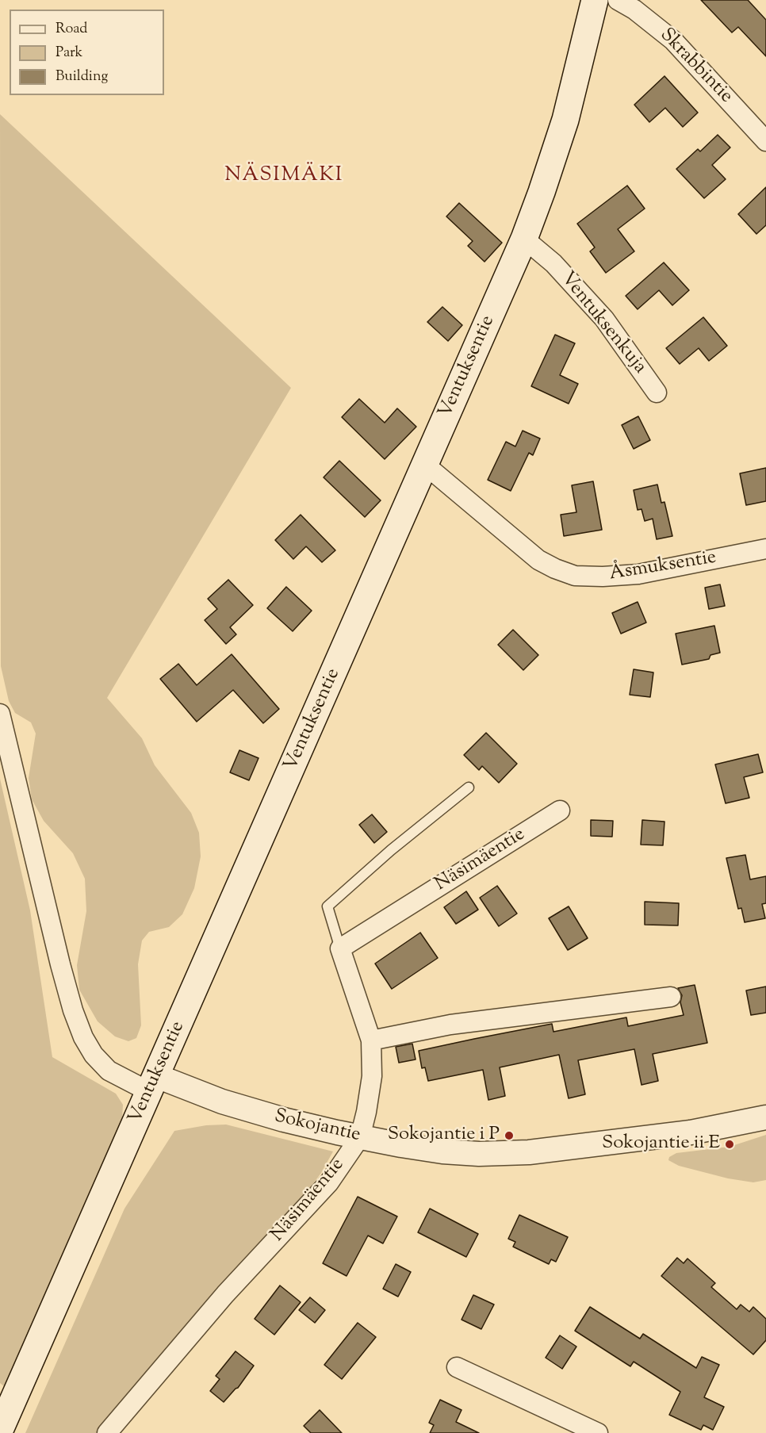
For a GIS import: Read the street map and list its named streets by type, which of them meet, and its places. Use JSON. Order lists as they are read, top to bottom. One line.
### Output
{"streets":{"main road":["Ventuksentie"],"street":["Skrabbintie","Ventuksenkuja","Åsmuksentie","Näsimäentie","Sokojantie"]},"crossings":[["Ventuksenkuja","Ventuksentie"],["Ventuksentie","Åsmuksentie"],["Ventuksentie","Sokojantie"],["Näsimäentie","Sokojantie"]],"districts":["NÄSIMÄKI"],"places":["Sokojantie i P","Sokojantie ii E"],"legend":["Road","Park","Building"]}
